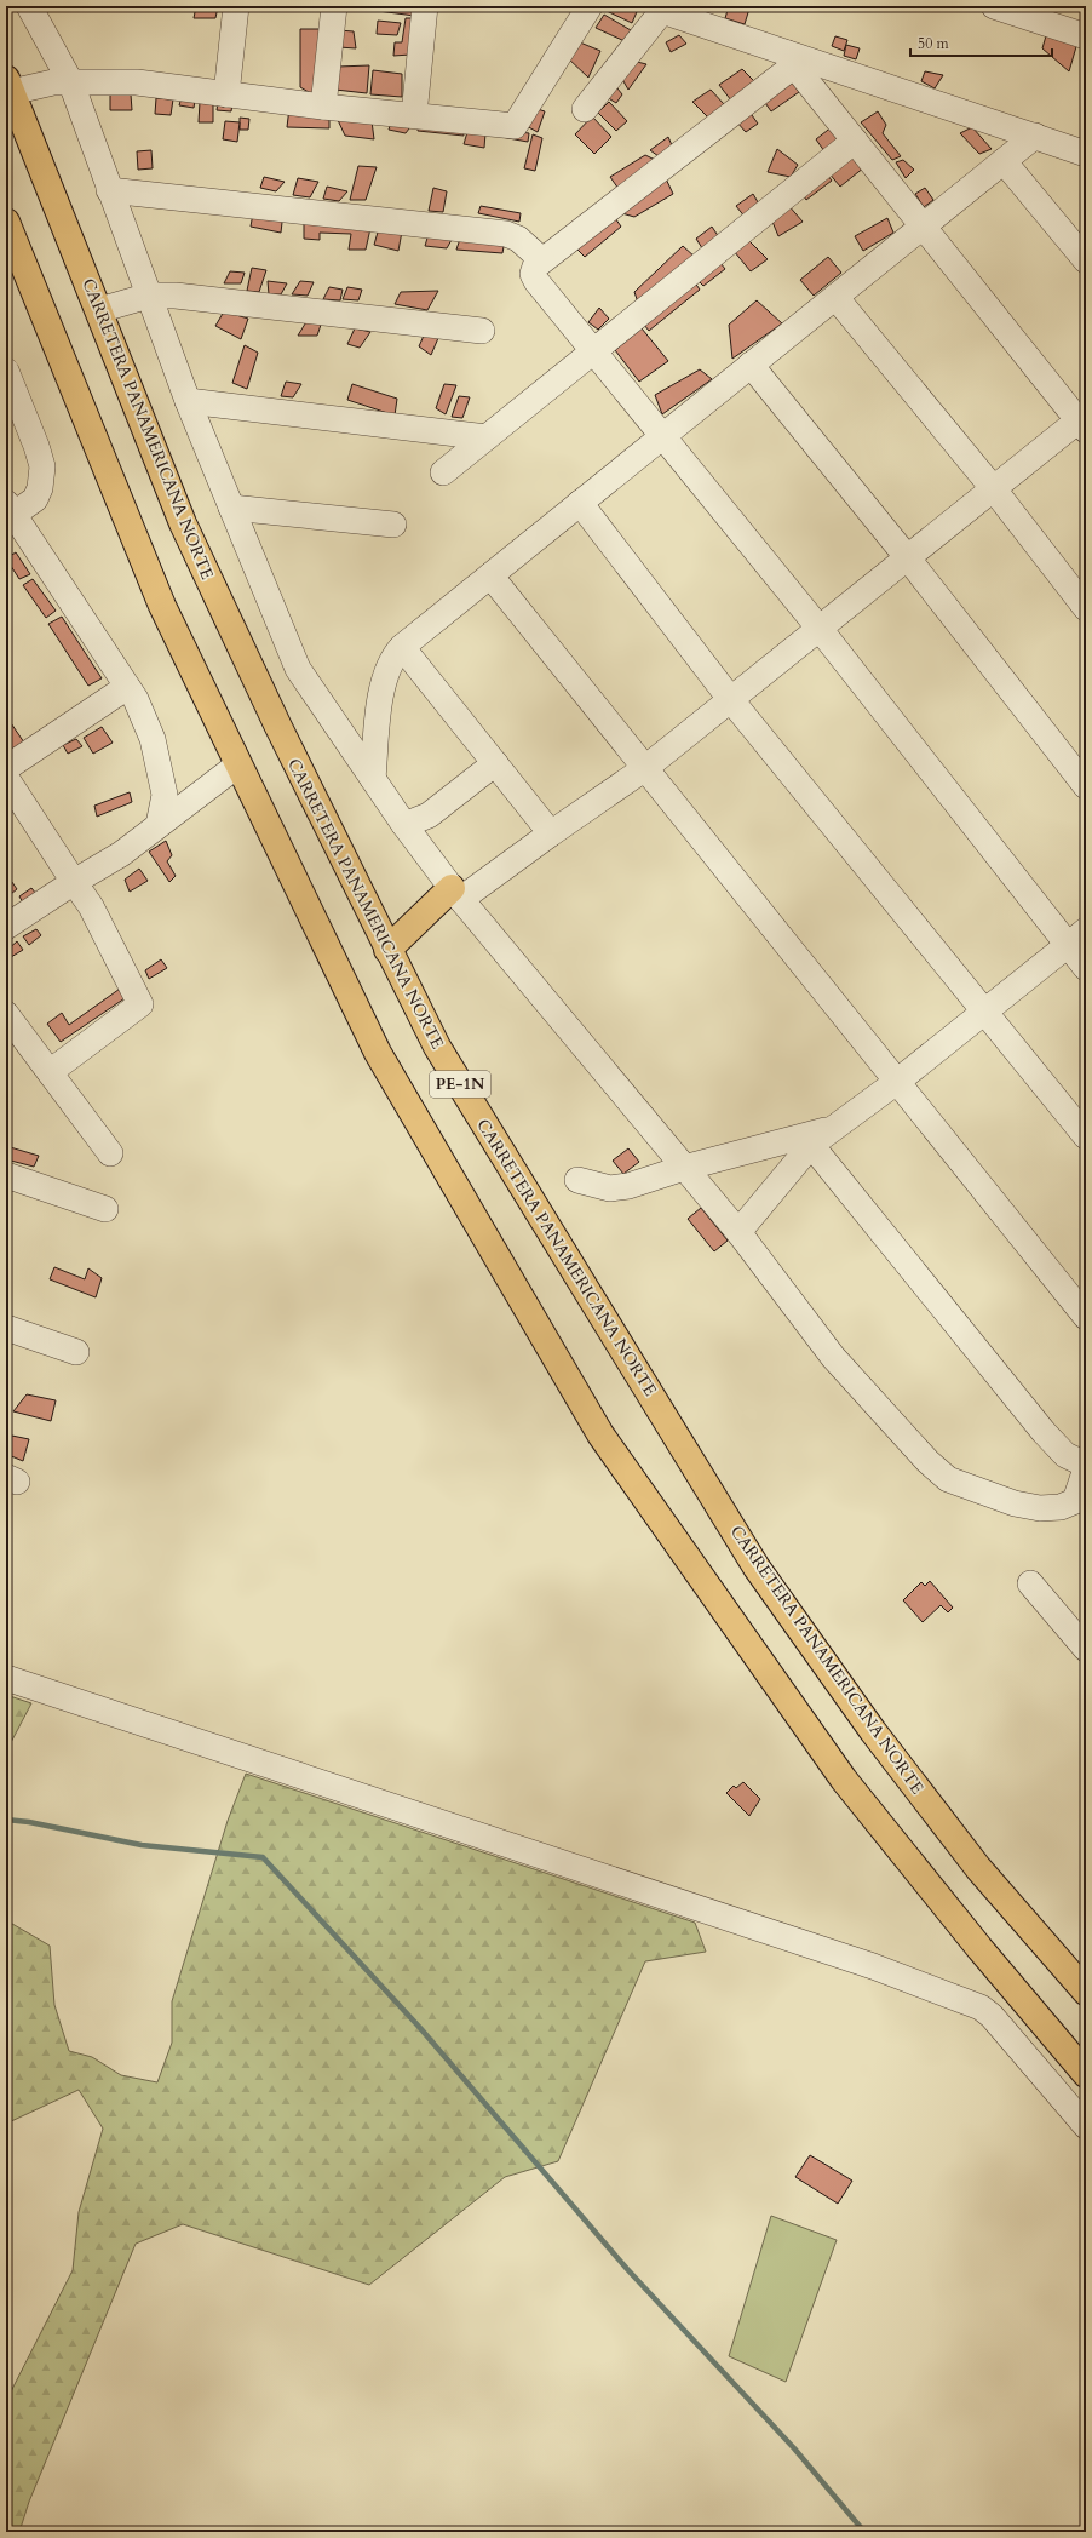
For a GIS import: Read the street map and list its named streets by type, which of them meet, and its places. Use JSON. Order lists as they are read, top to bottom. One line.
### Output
{"streets":{"highway":["CARRETERA PANAMERICANA NORTE","PE-1N"]},"scale_bar":"50 m"}
